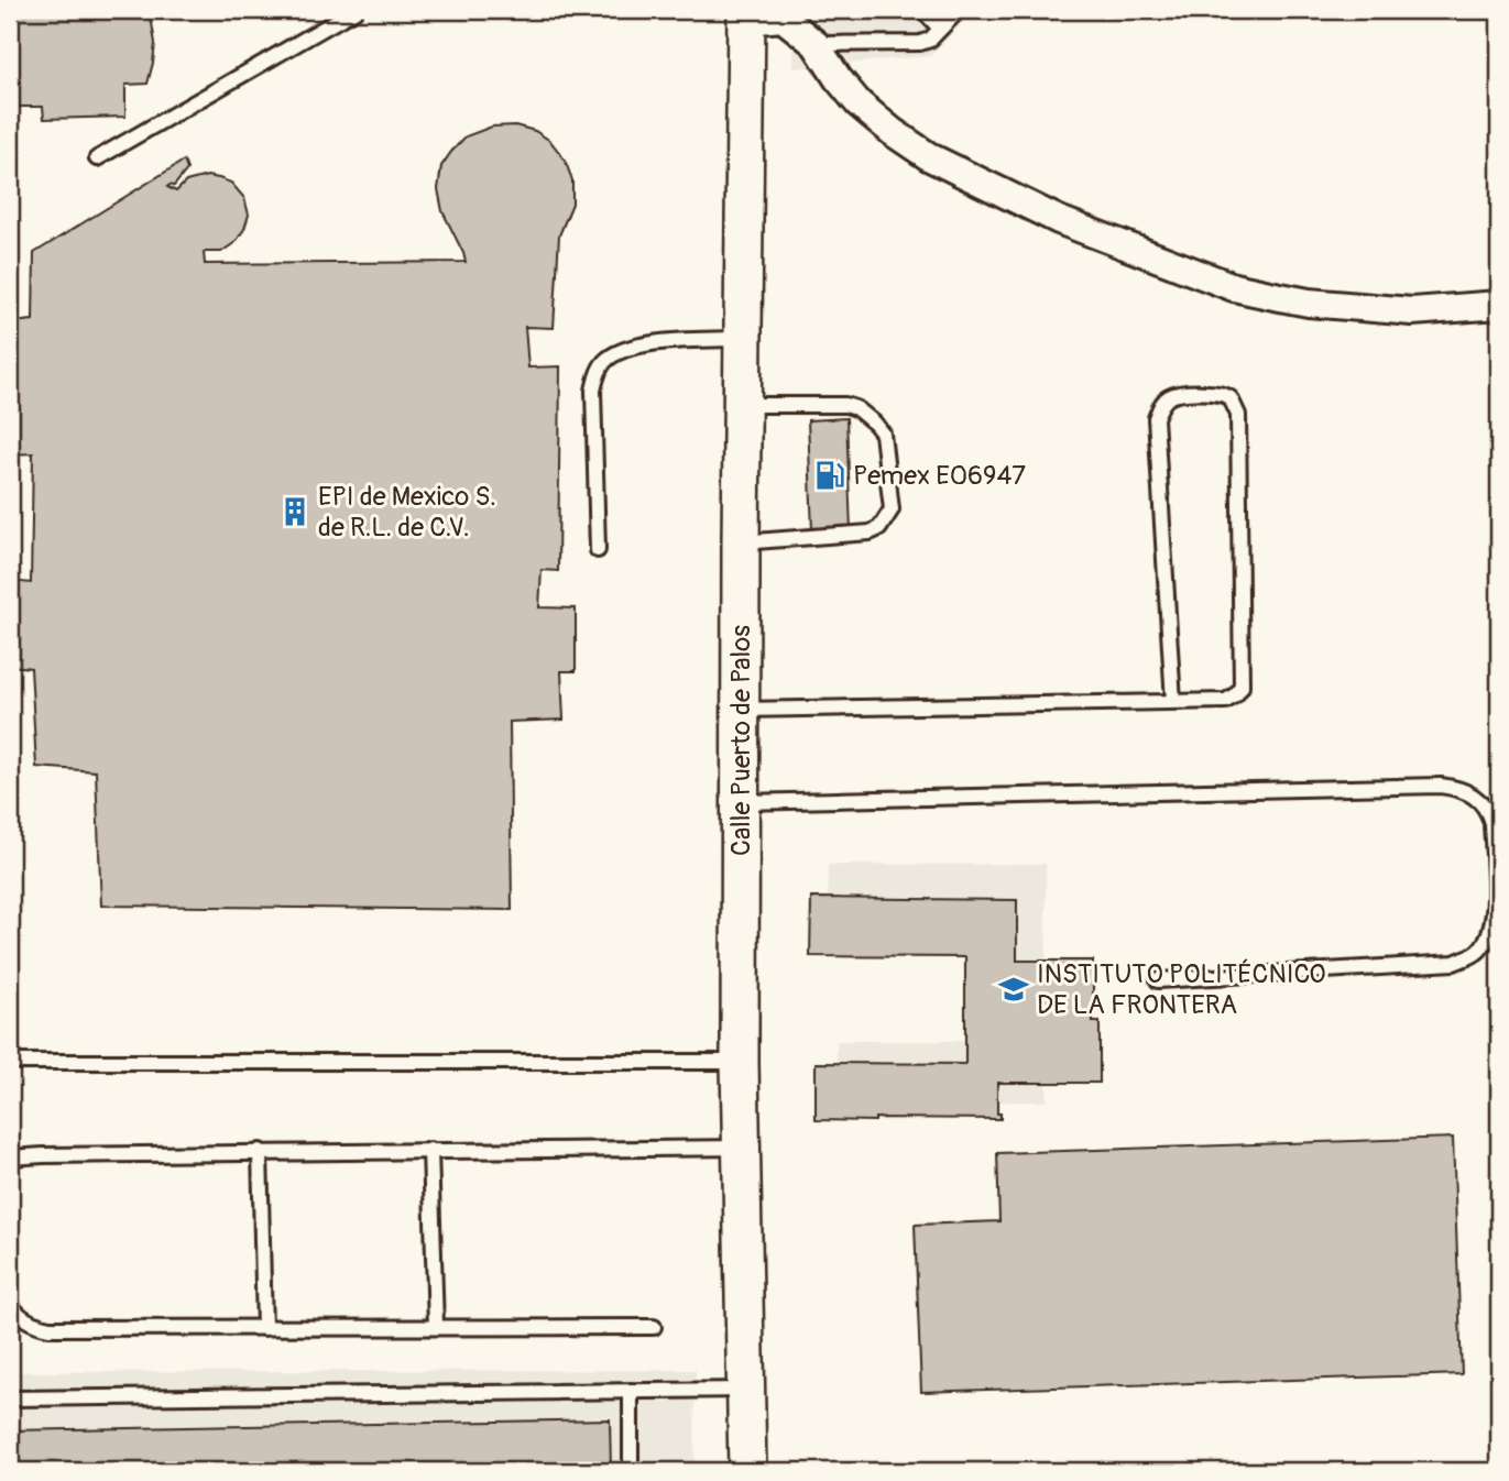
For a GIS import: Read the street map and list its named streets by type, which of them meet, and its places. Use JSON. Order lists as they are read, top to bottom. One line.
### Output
{"streets":{"street":["Calle Puerto de Palos"]},"places":{"fuel station":["Pemex E06947"],"building":["EPI de Mexico S. de R.L. de C.V."],"school or university":["INSTITUTO POLITÉCNICO DE LA FRONTERA"]}}
